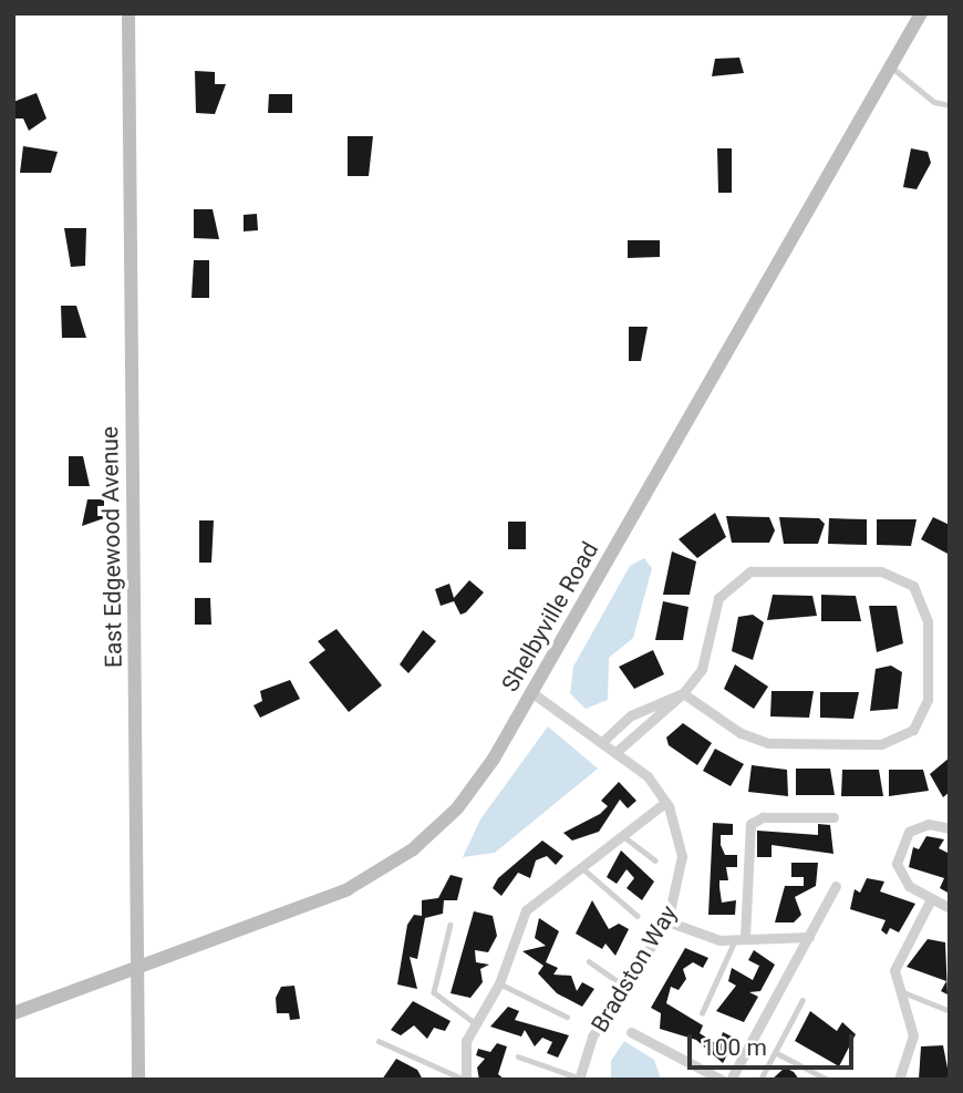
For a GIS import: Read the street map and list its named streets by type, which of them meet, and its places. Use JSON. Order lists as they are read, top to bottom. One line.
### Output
{"streets":{"main road":["East Edgewood Avenue","Shelbyville Road"],"street":["Bradston Way"]},"crossings":[["East Edgewood Avenue","Shelbyville Road"],["Shelbyville Road","Bradston Way"]],"scale_bar":"100 m"}
